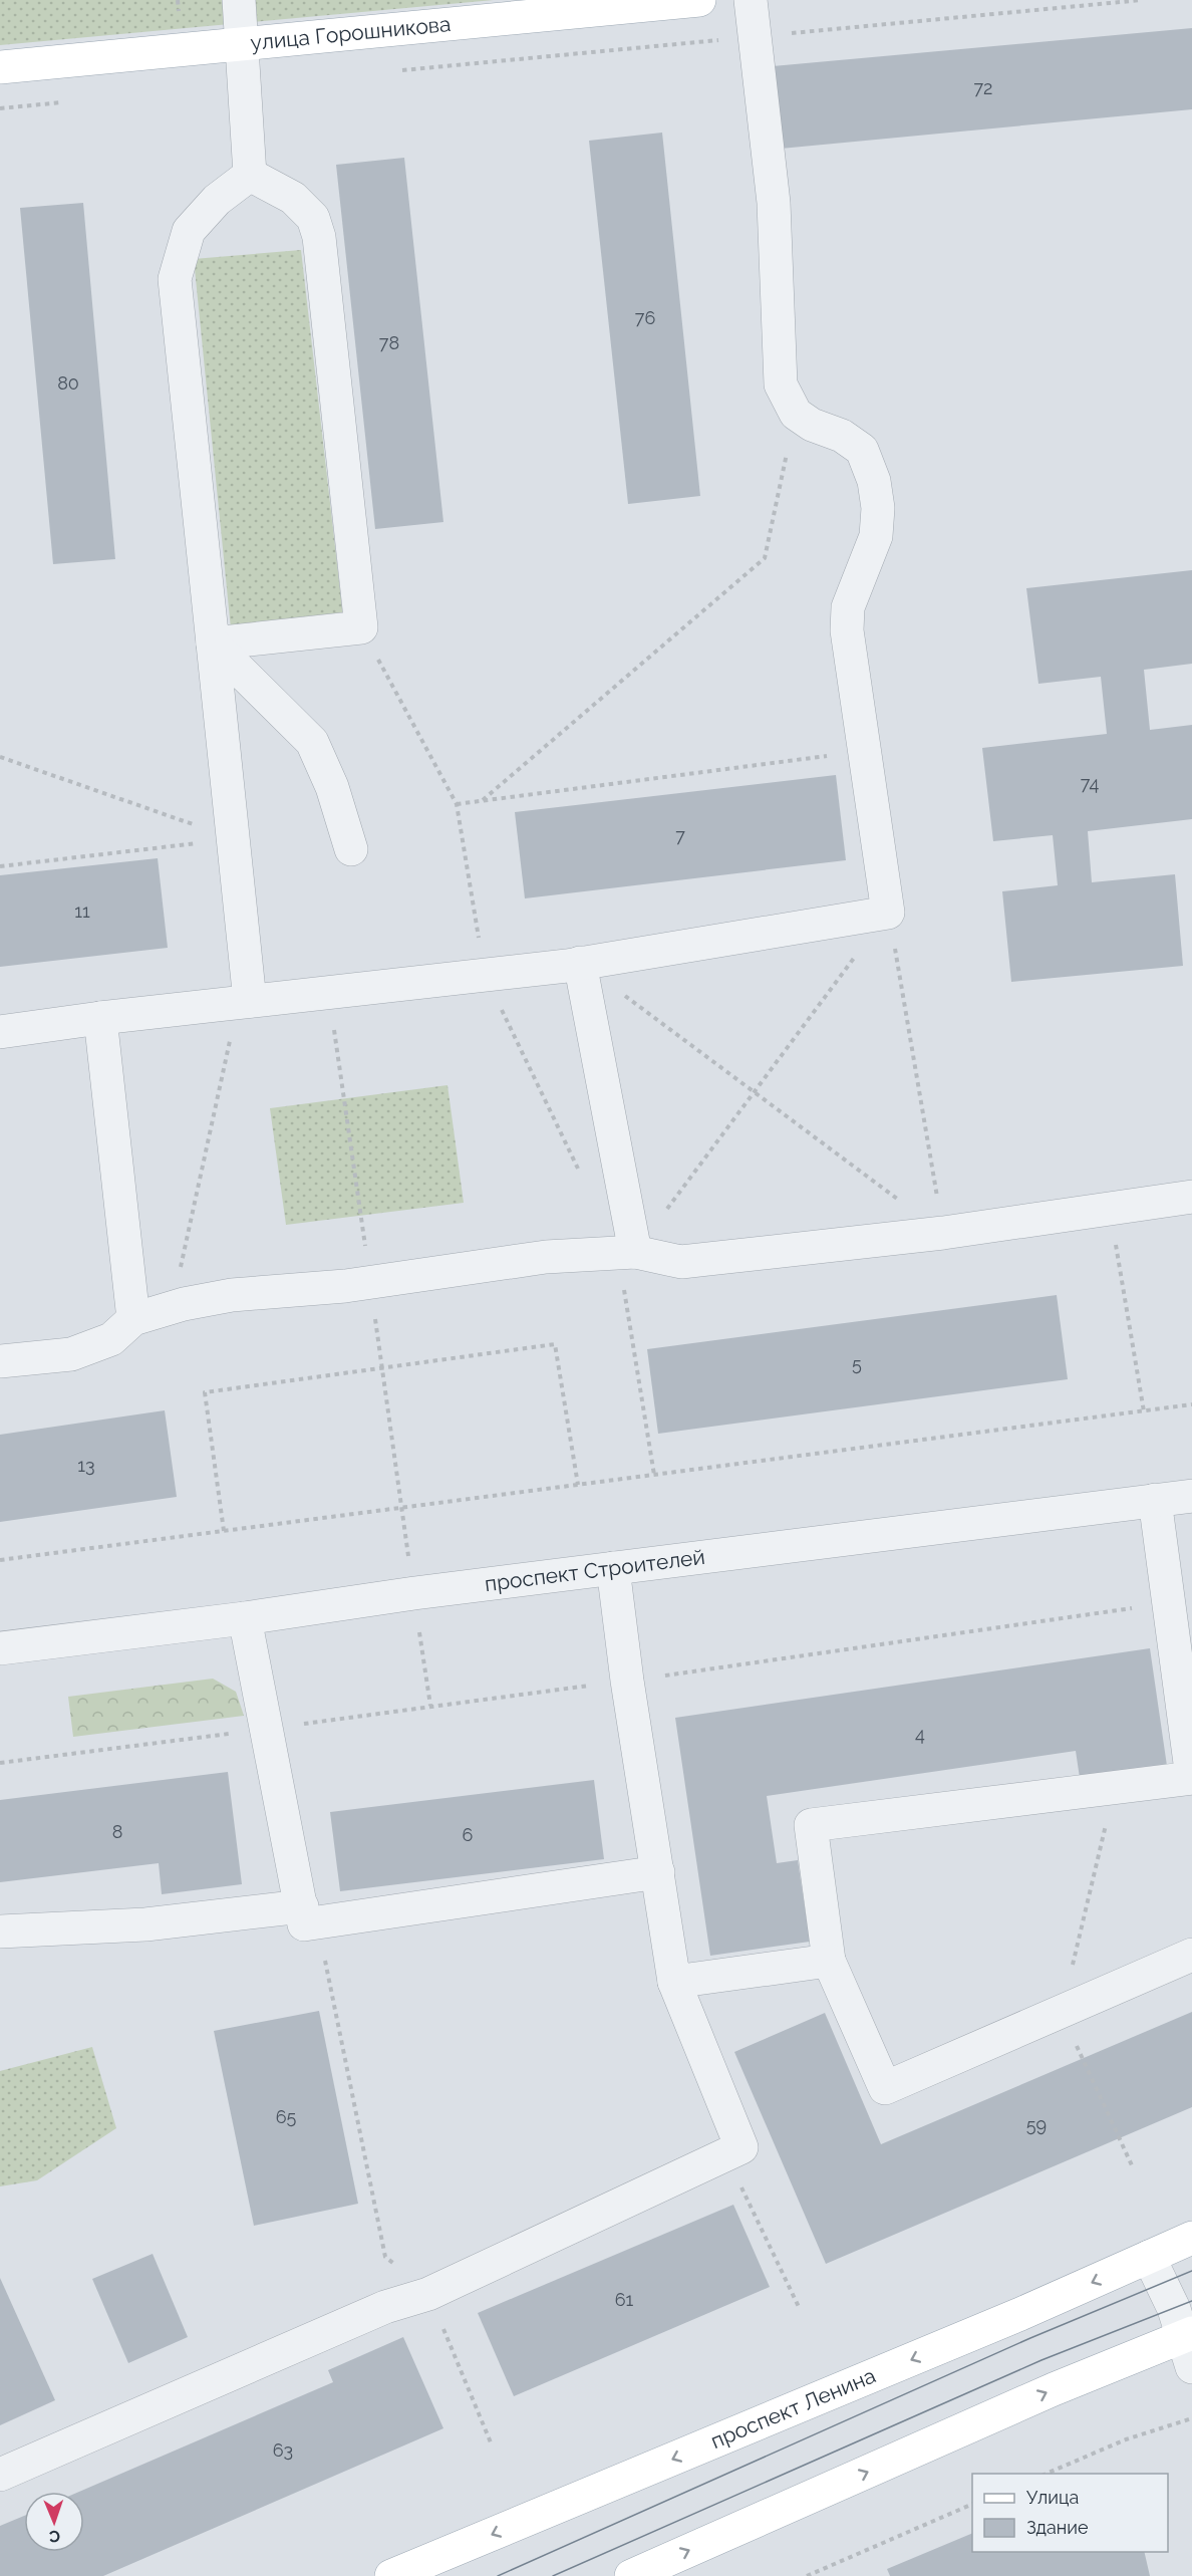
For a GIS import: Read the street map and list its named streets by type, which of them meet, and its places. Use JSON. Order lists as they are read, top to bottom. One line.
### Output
{"streets":{"main road":["улица Горошникова","проспект Ленина"],"street":["проспект Строителей"]},"house_numbers":["72","76","78","80","74","7","11","5","13","4","8","6","65","59","61","63"],"legend":["Улица","Здание"],"north":"bottom"}
